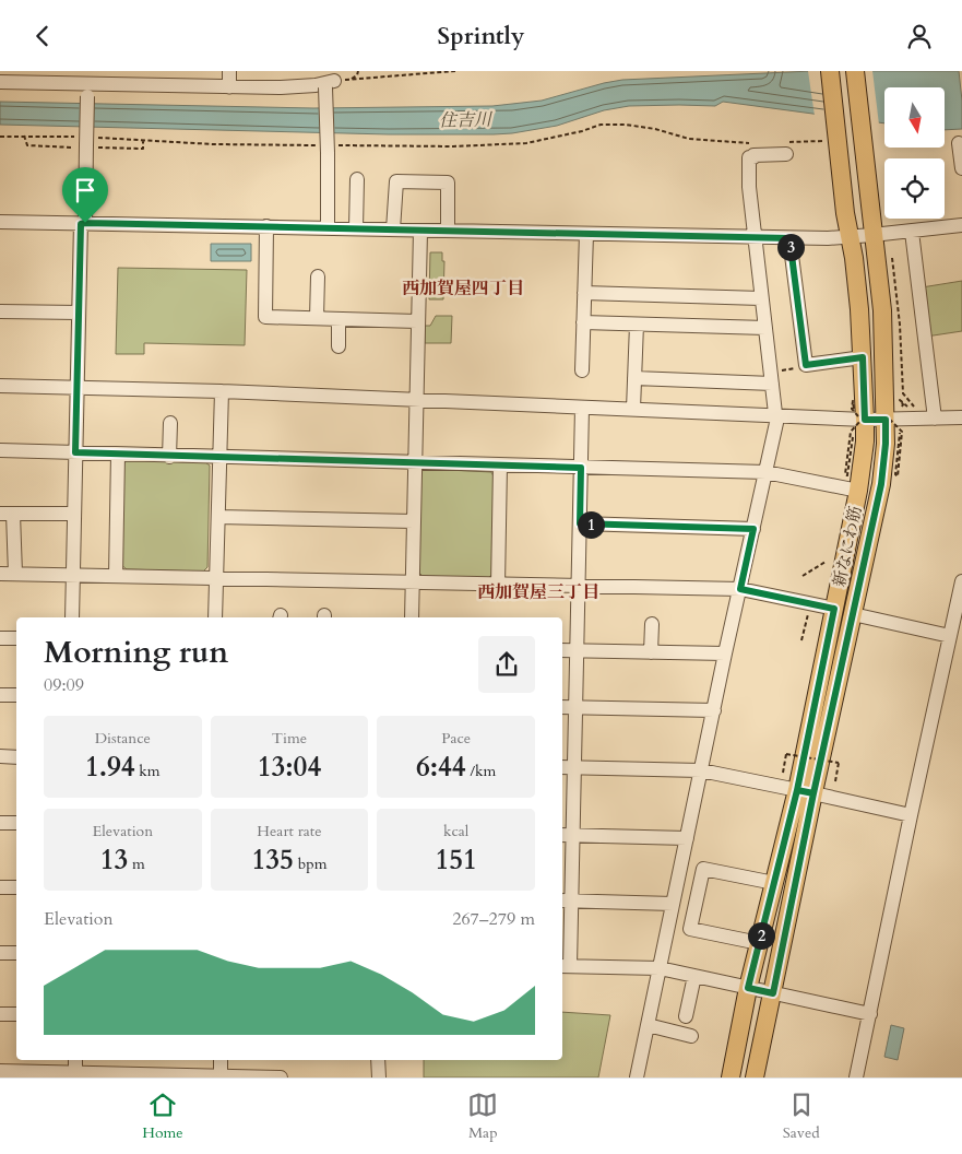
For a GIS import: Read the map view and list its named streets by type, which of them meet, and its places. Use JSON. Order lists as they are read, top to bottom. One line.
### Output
{"streets":{"main road":["新なにわ筋"]},"districts":["西加賀屋四丁目","西加賀屋三丁目"],"water":["住吉川"],"north":"bottom","page":{"header":"Sprintly","pins":["3","1","2"],"heading":["Morning run","09:09"],"stats":[["Distance","1.94 km"],["Time","13:04"],["Pace","6:44 /km"],["Elevation","13 m"],["Heart rate","135 bpm"],["kcal","151"]],"chart":["Elevation","267–279 m"],"tabs":["Home","Map","Saved"]}}
